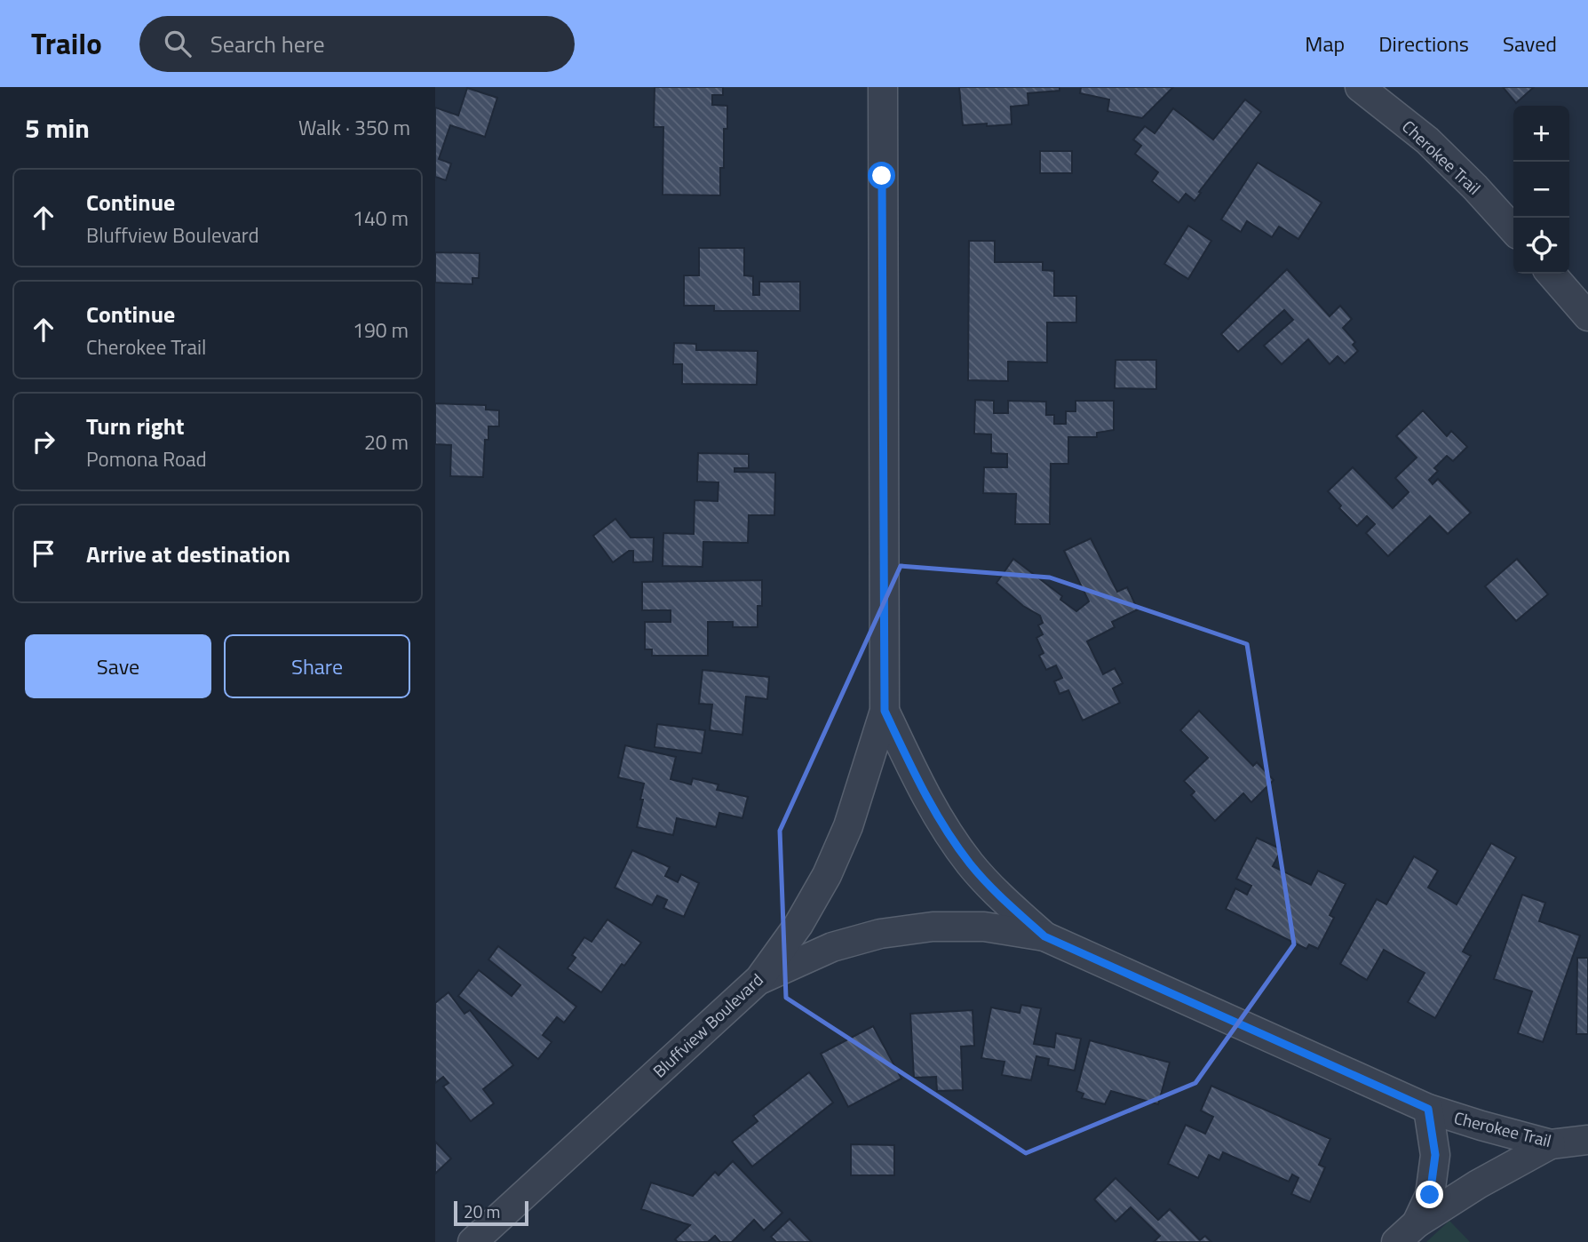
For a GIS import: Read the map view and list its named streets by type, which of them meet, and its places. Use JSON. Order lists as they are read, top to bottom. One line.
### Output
{"streets":{"street":["Cherokee Trail","Bluffview Boulevard"]},"crossings":[["Cherokee Trail","Bluffview Boulevard"]],"scale_bar":"20 m","page":{"header":"Trailo","search":"Search here","nav":["Map","Directions","Saved"],"heading":["5 min","Walk · 350 m"],"map_buttons":["+","−"],"list":[["Continue","Bluffview Boulevard","140 m"],["Continue","Cherokee Trail","190 m"],["Turn right","Pomona Road","20 m"],"Arrive at destination"],"buttons":["Save","Share"],"scale":"20 m"}}
